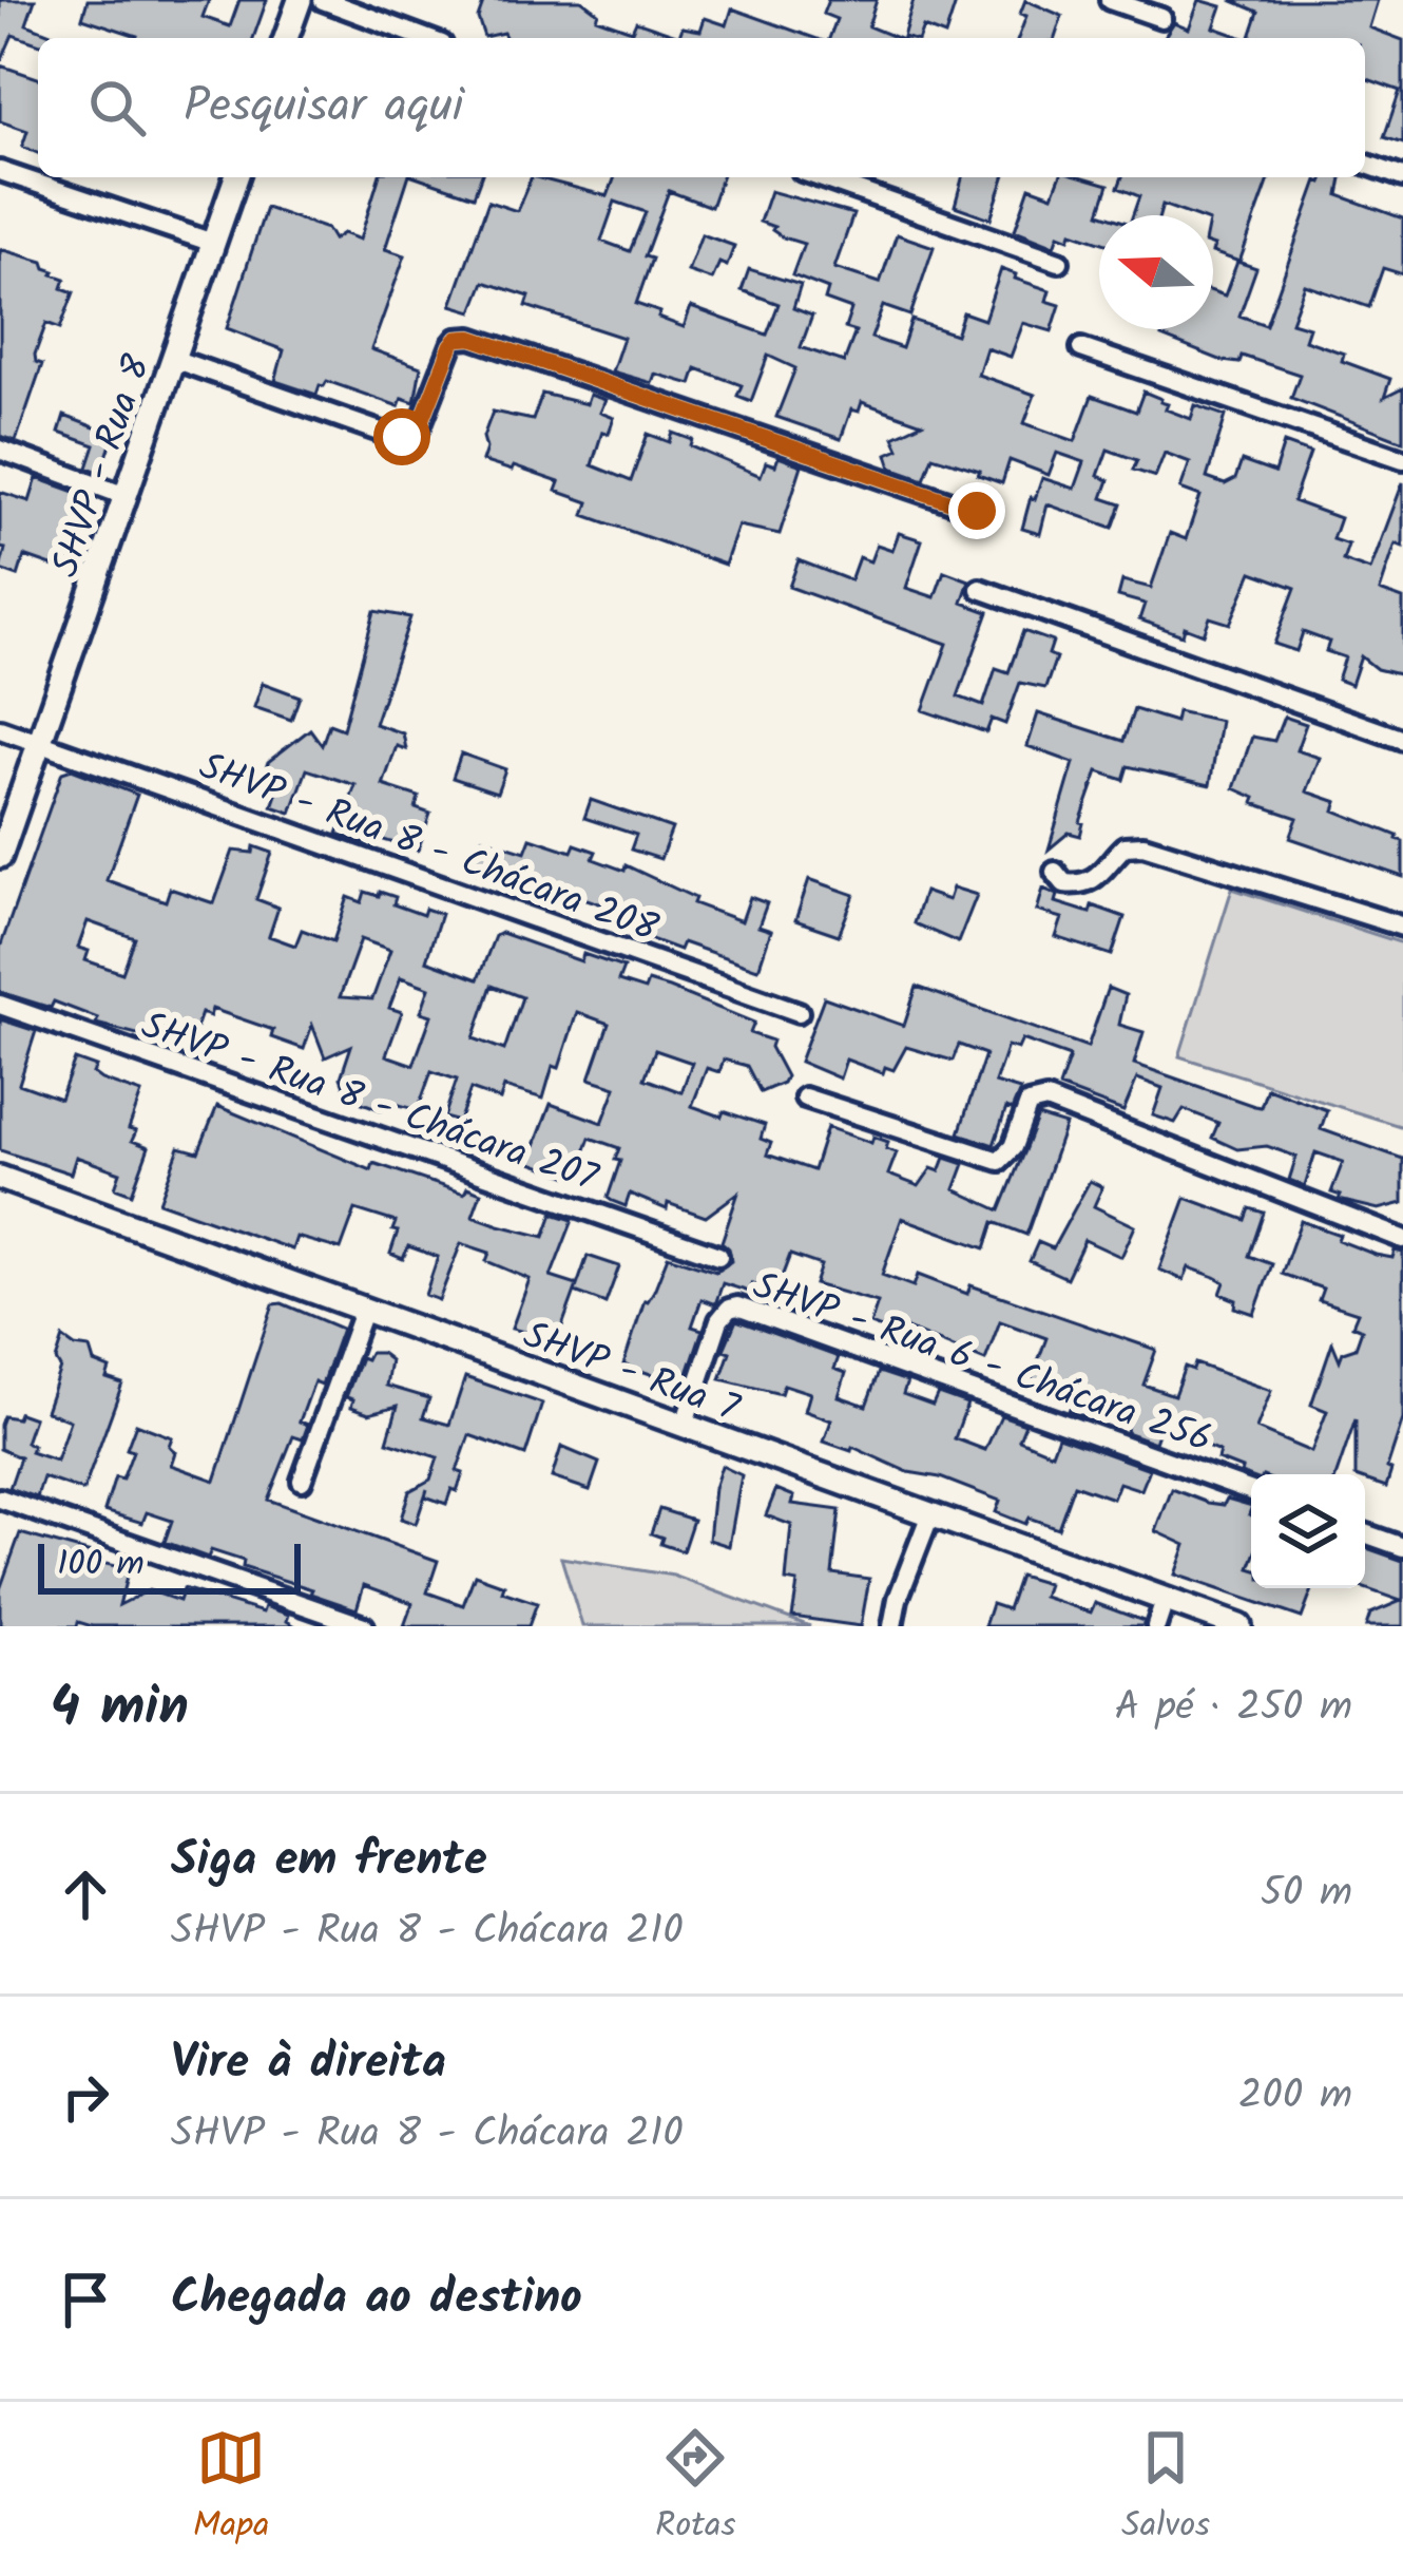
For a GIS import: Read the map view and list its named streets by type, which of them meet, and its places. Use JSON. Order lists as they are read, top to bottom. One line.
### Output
{"streets":{"street":["SHVP - Rua 8","SHVP - Rua 8 - Chácara 208","SHVP - Rua 8 - Chácara 207","SHVP - Rua 6 - Chácara 256","SHVP - Rua 7"]},"crossings":[["SHVP - Rua 8","SHVP - Rua 8 - Chácara 208"],["SHVP - Rua 6 - Chácara 256","SHVP - Rua 7"]],"scale_bar":"100 m","north":"left","page":{"search":"Pesquisar aqui","scale":"100 m","heading":["4 min","A pé · 250 m"],"list":[["Siga em frente","SHVP - Rua 8 - Chácara 210","50 m"],["Vire à direita","SHVP - Rua 8 - Chácara 210","200 m"],"Chegada ao destino"],"nav":["Mapa","Rotas","Salvos"]}}
